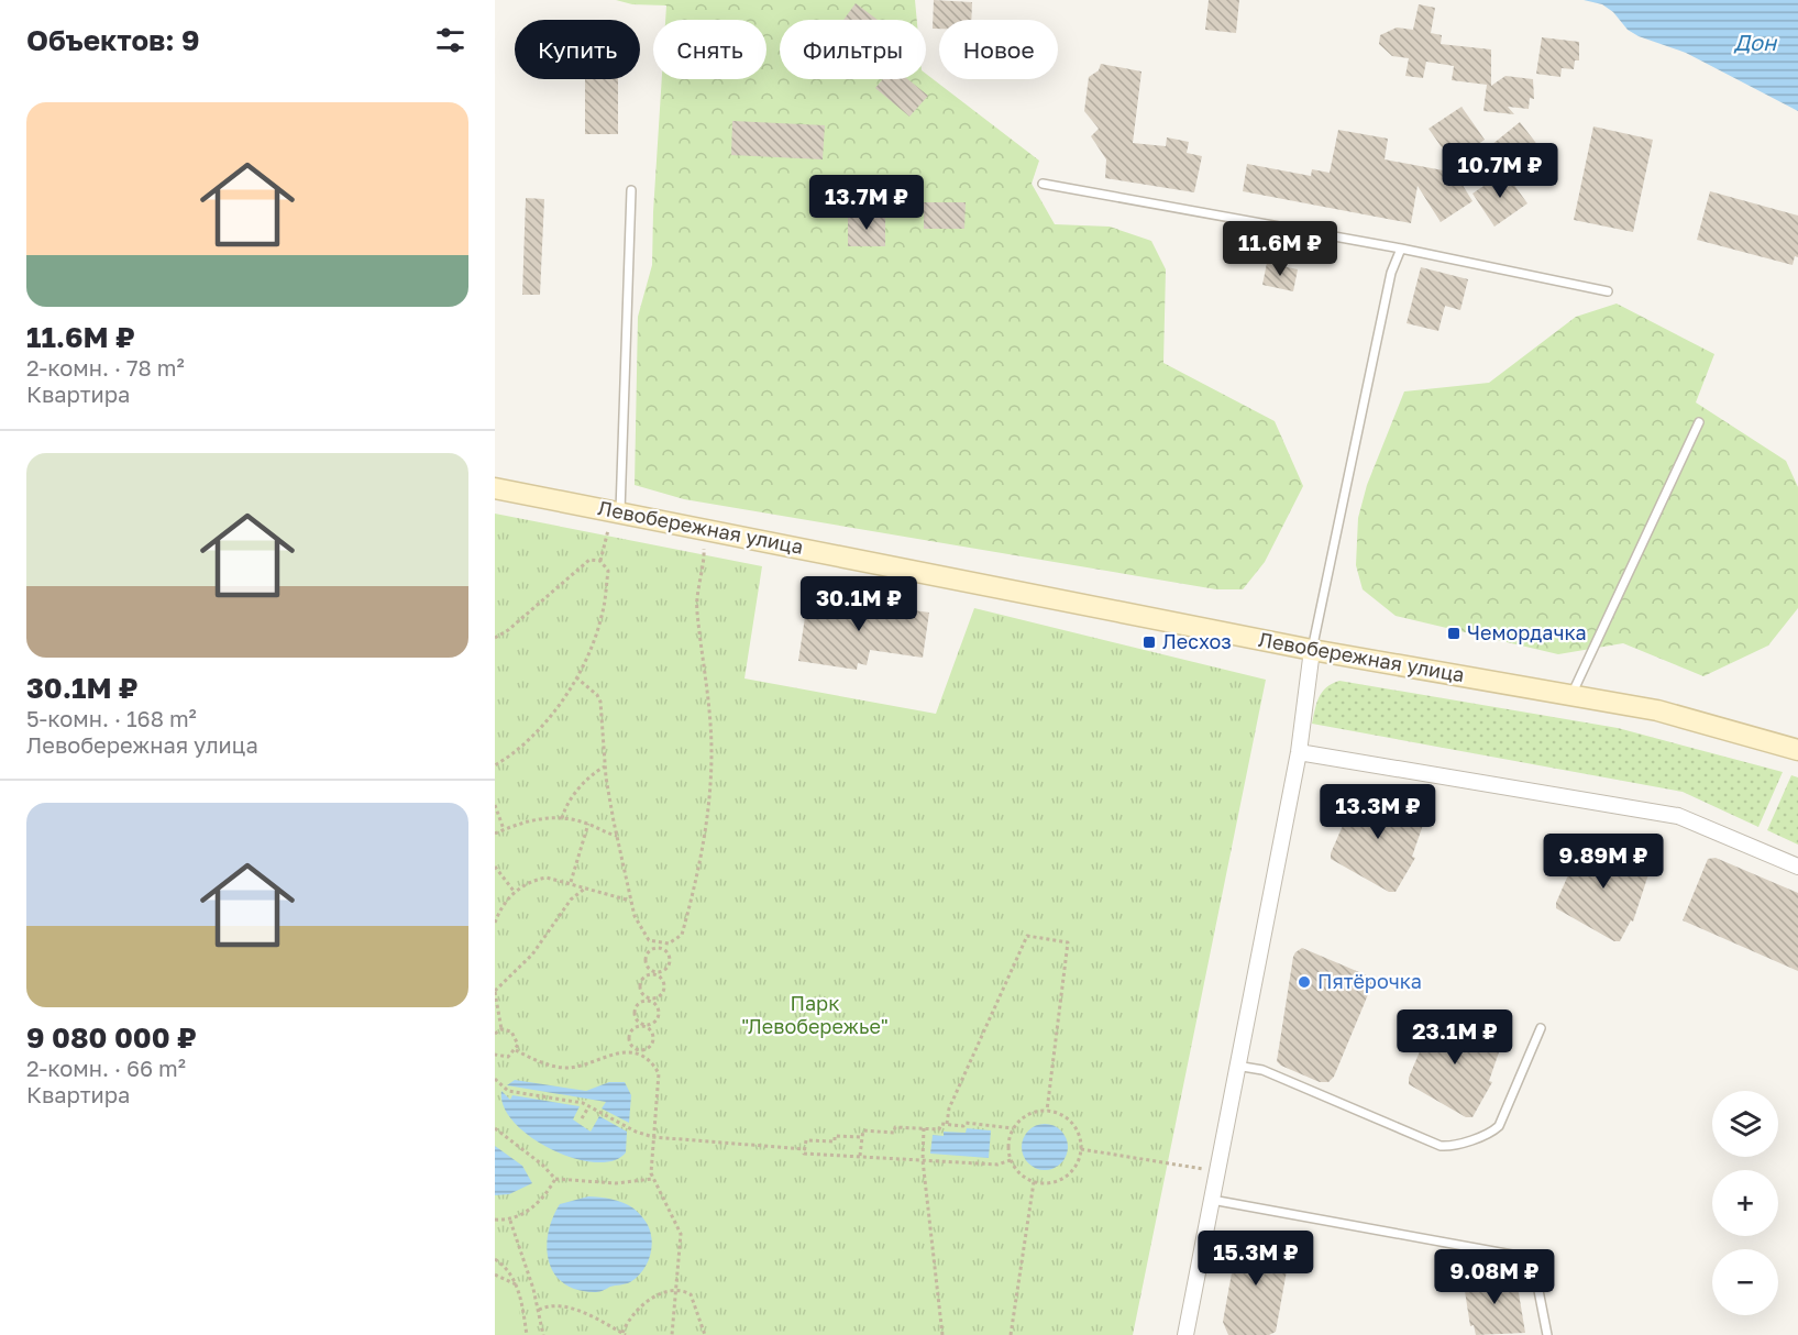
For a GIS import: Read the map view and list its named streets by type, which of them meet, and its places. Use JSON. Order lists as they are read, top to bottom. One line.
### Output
{"streets":{"main road":["Левобережная улица"]},"water":["Дон"],"parks":["Парк \"Левобережье\""],"places":{"transit":["Чемордачка","Лесхоз"],"other":["Пятёрочка"]},"page":{"heading":"Объектов: 9","chip":["Купить","Снять","Фильтры","Новое"],"list":[{"name":"11.6M ₽","note":"2-комн. · 78 m² · Квартира"},{"name":"30.1M ₽","note":"5-комн. · 168 m² · Левобережная улица"},{"name":"9 080 000 ₽","note":"2-комн. · 66 m² · Квартира"}],"price":["10.7M ₽","13.7M ₽","11.6M ₽","30.1M ₽","13.3M ₽","9.89M ₽","23.1M ₽","15.3M ₽","9.08M ₽"],"map_buttons":["+","−"]}}
